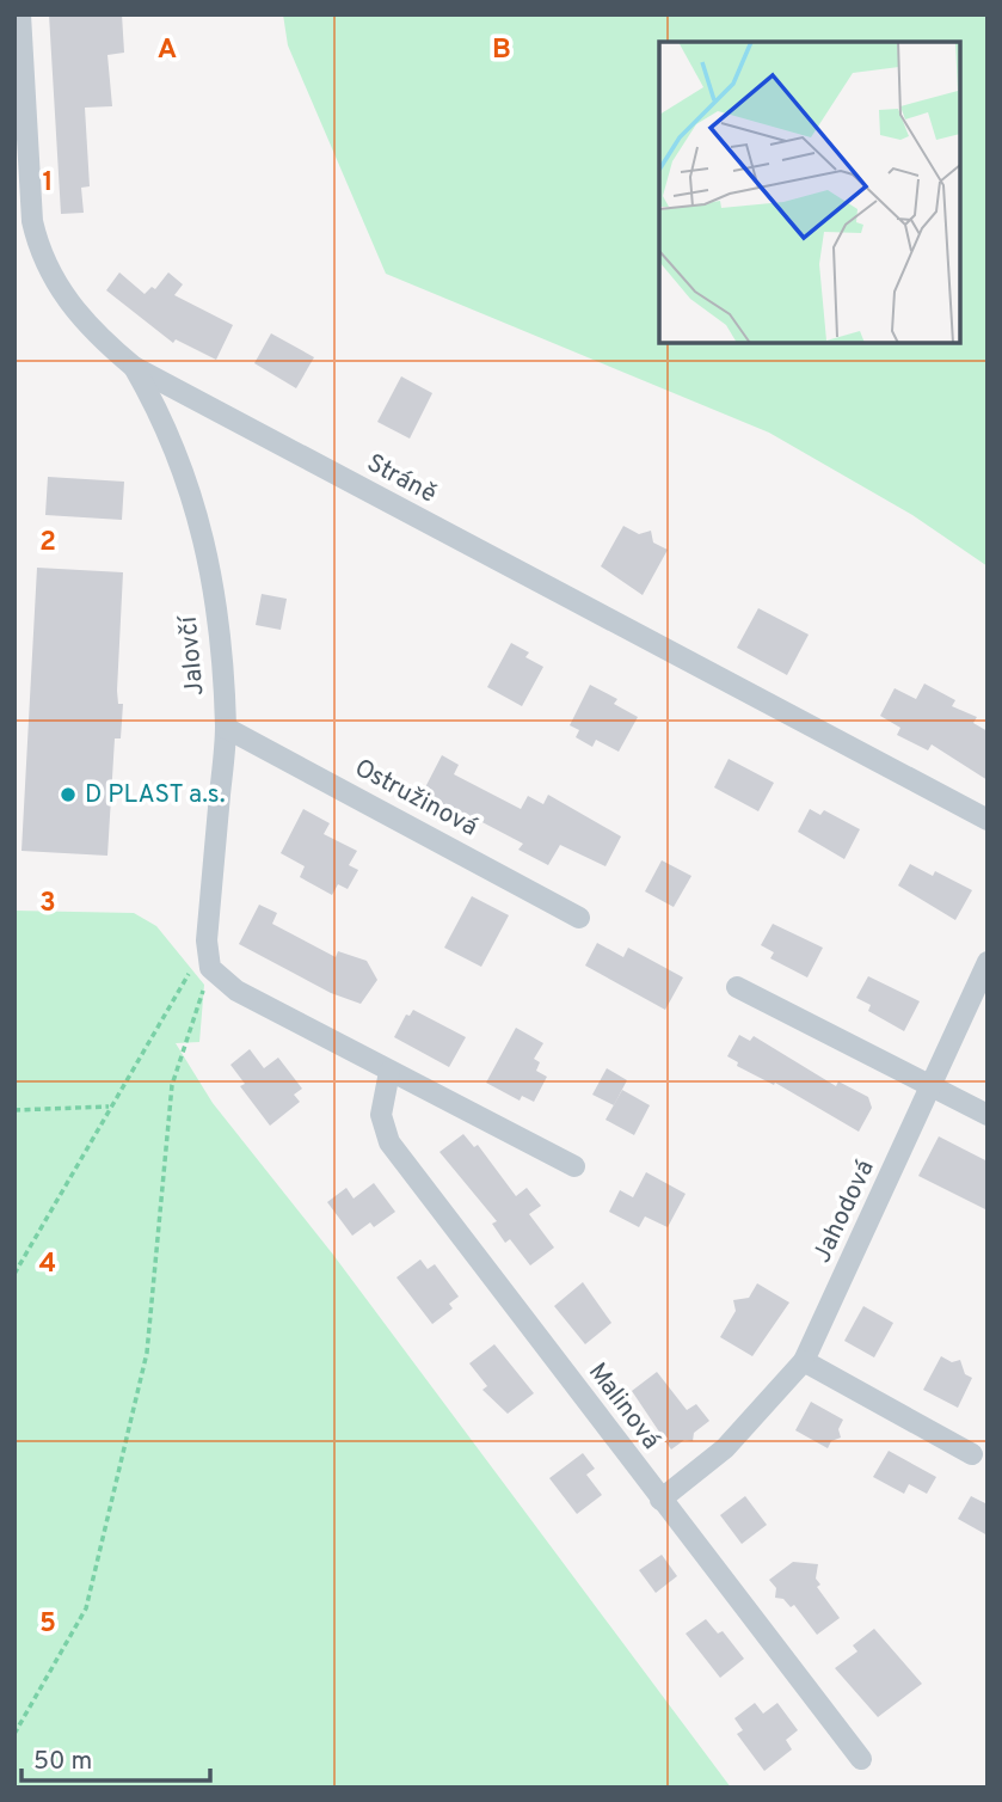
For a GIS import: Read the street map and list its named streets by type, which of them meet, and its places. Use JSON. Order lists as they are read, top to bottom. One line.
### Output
{"streets":{"street":["Stráně","Jalovčí","Ostružinová","Jahodová","Malinová"]},"crossings":[["Stráně","Jalovčí"],["Jalovčí","Ostružinová"],["Jahodová","Malinová"]],"places":["D PLAST a.s."],"scale_bar":"50 m","grid":{"columns":["A","B"],"rows":["1","2","3","4","5"]}}
